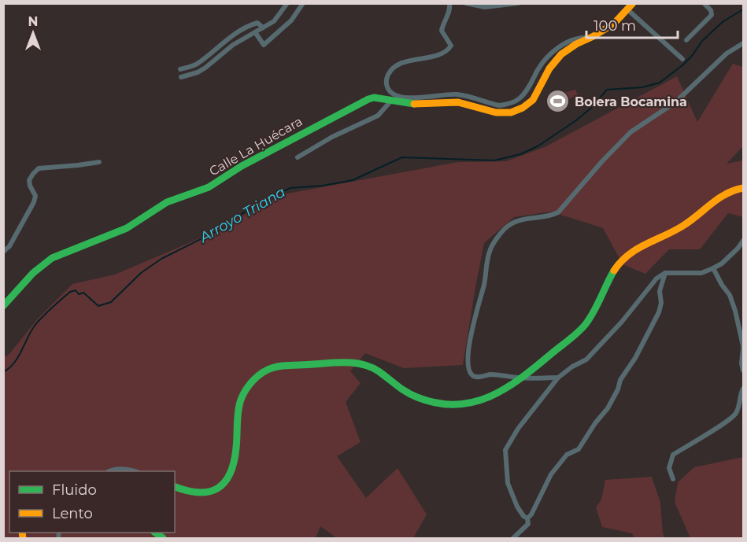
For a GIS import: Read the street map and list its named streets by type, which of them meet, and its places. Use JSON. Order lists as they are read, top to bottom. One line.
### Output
{"streets":{"street":["Calle La Ḥuécara"]},"water":["Arroyo Triana"],"places":{"sports":["Bolera Bocamina"]},"legend":["Fluido","Lento"],"scale_bar":"100 m","north":"top"}
